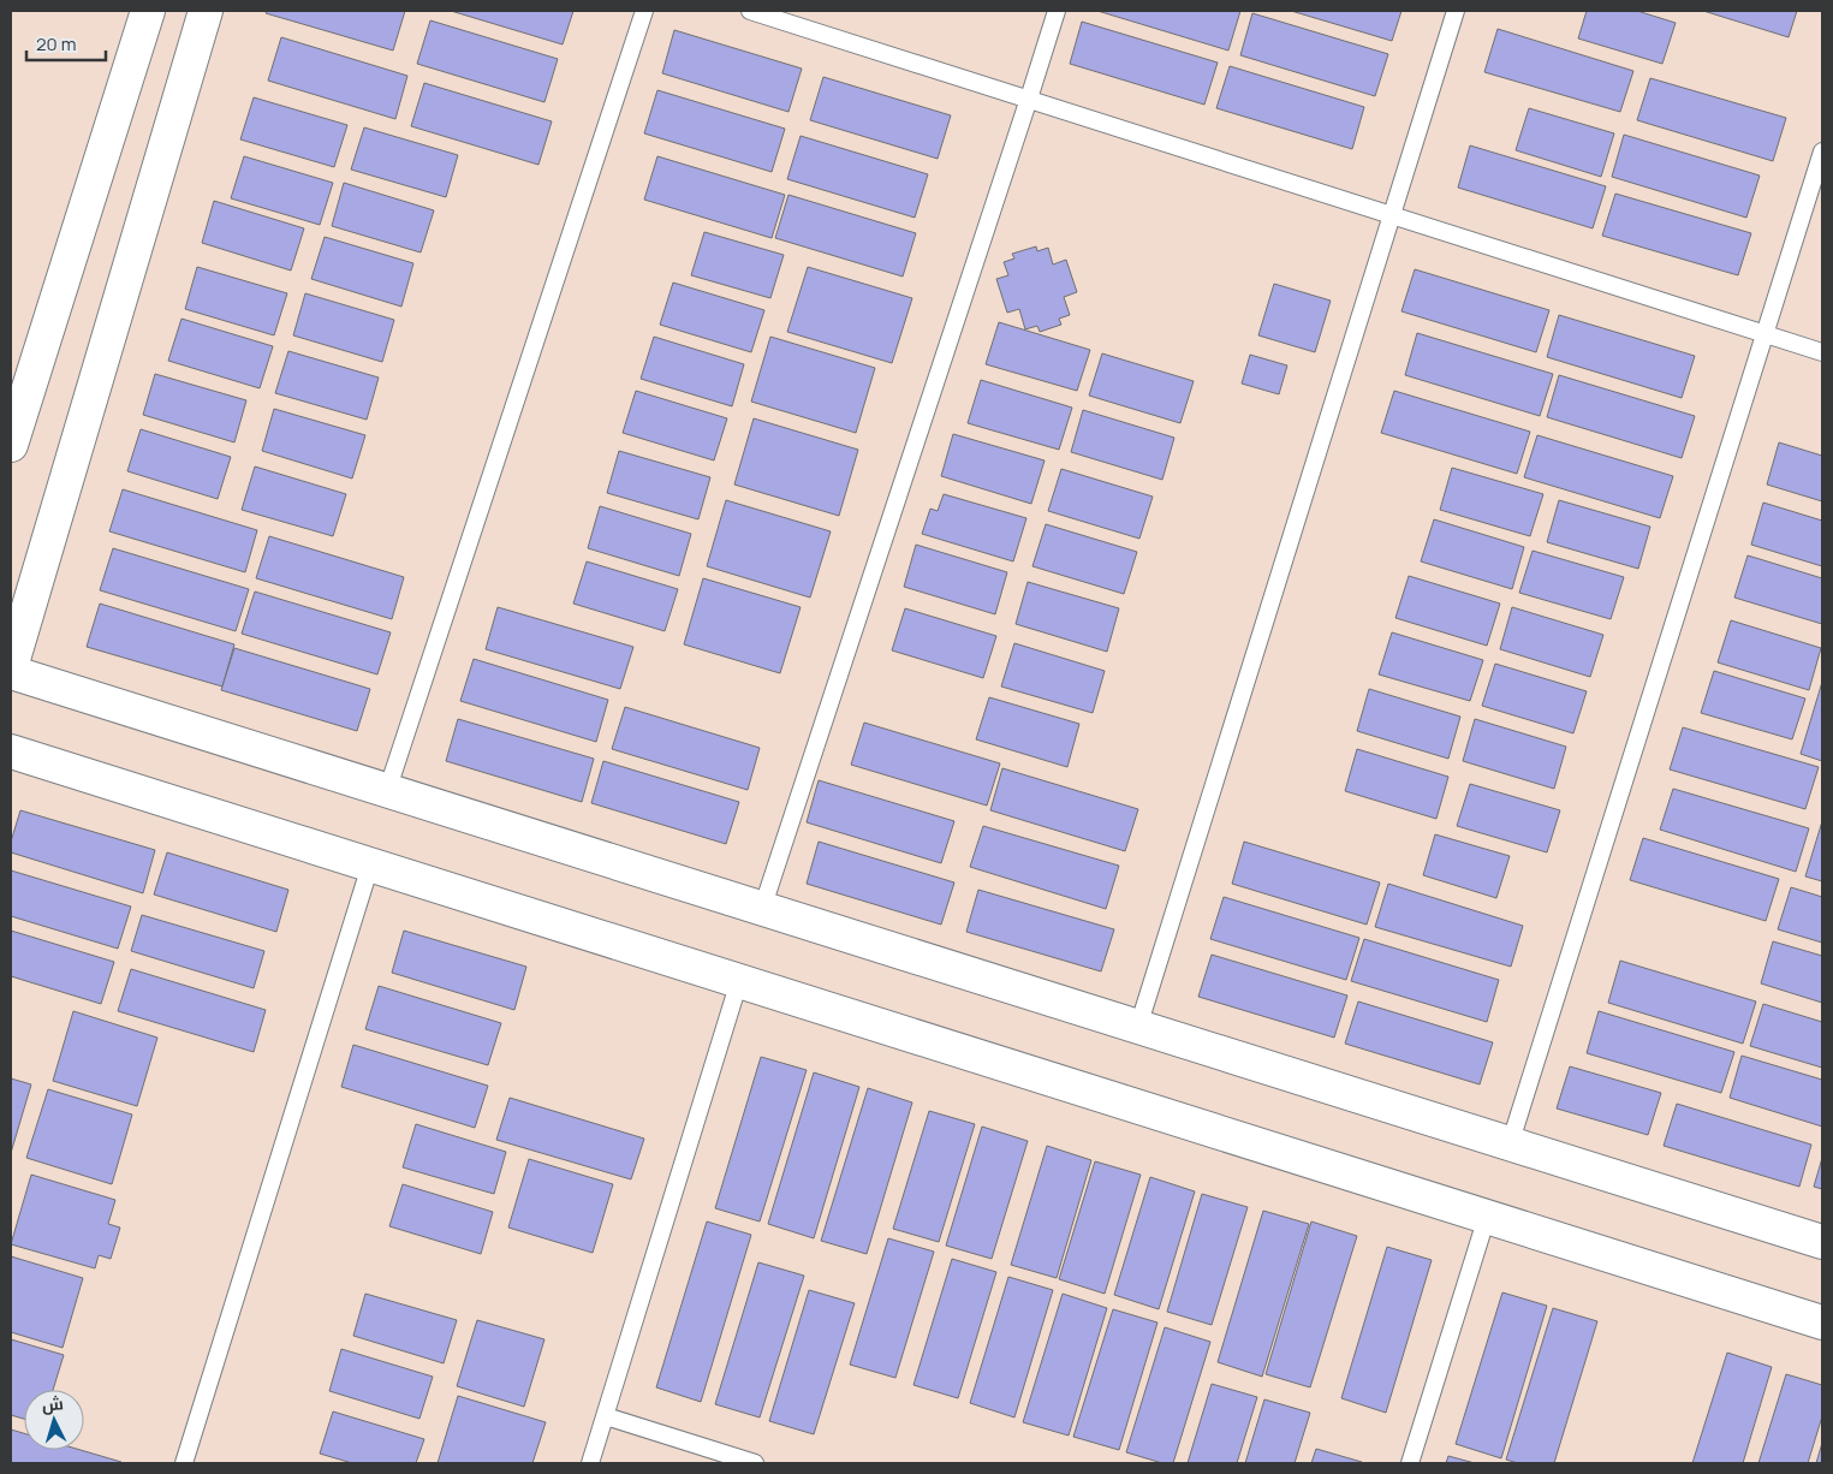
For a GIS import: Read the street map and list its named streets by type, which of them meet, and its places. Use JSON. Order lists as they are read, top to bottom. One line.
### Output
{"scale_bar":"20 m","north":"top"}
